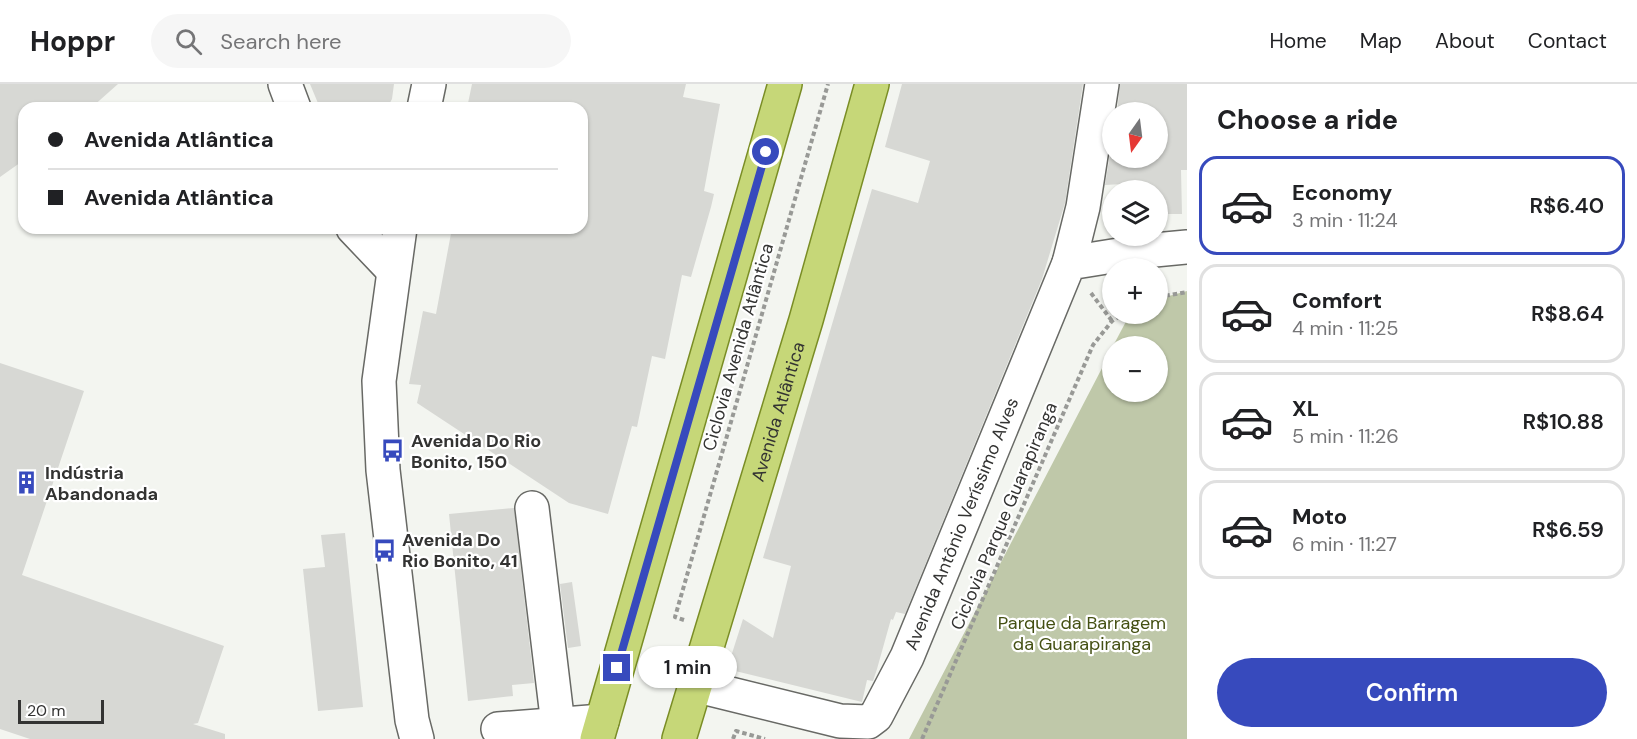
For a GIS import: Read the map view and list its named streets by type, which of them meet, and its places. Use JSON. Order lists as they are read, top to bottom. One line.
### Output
{"streets":{"main road":["Avenida Atlântica"],"street":["Avenida Antônio Veríssimo Alves"],"path":["Ciclovia Avenida Atlântica","Ciclovia Parque Guarapiranga"]},"crossings":[["Avenida Atlântica","Avenida Antônio Veríssimo Alves"]],"parks":["Parque da Barragem da Guarapiranga"],"places":{"bus stop":["Avenida Do Rio Bonito, 150","Avenida Do Rio Bonito, 41"],"building":["Indústria Abandonada"]},"scale_bar":"20 m","north":"bottom","page":{"header":"Hoppr","search":"Search here","nav":["Home","Map","About","Contact"],"heading":"Choose a ride","map_buttons":["+","−"],"banner":["Avenida Atlântica","Avenida Atlântica"],"list":[{"name":"Economy","note":"3 min · 11:24","value":"R$6.40"},{"name":"Comfort","note":"4 min · 11:25","value":"R$8.64"},{"name":"XL","note":"5 min · 11:26","value":"R$10.88"},{"name":"Moto","note":"6 min · 11:27","value":"R$6.59"}],"bubble":"1 min","buttons":"Confirm","scale":"20 m"}}
